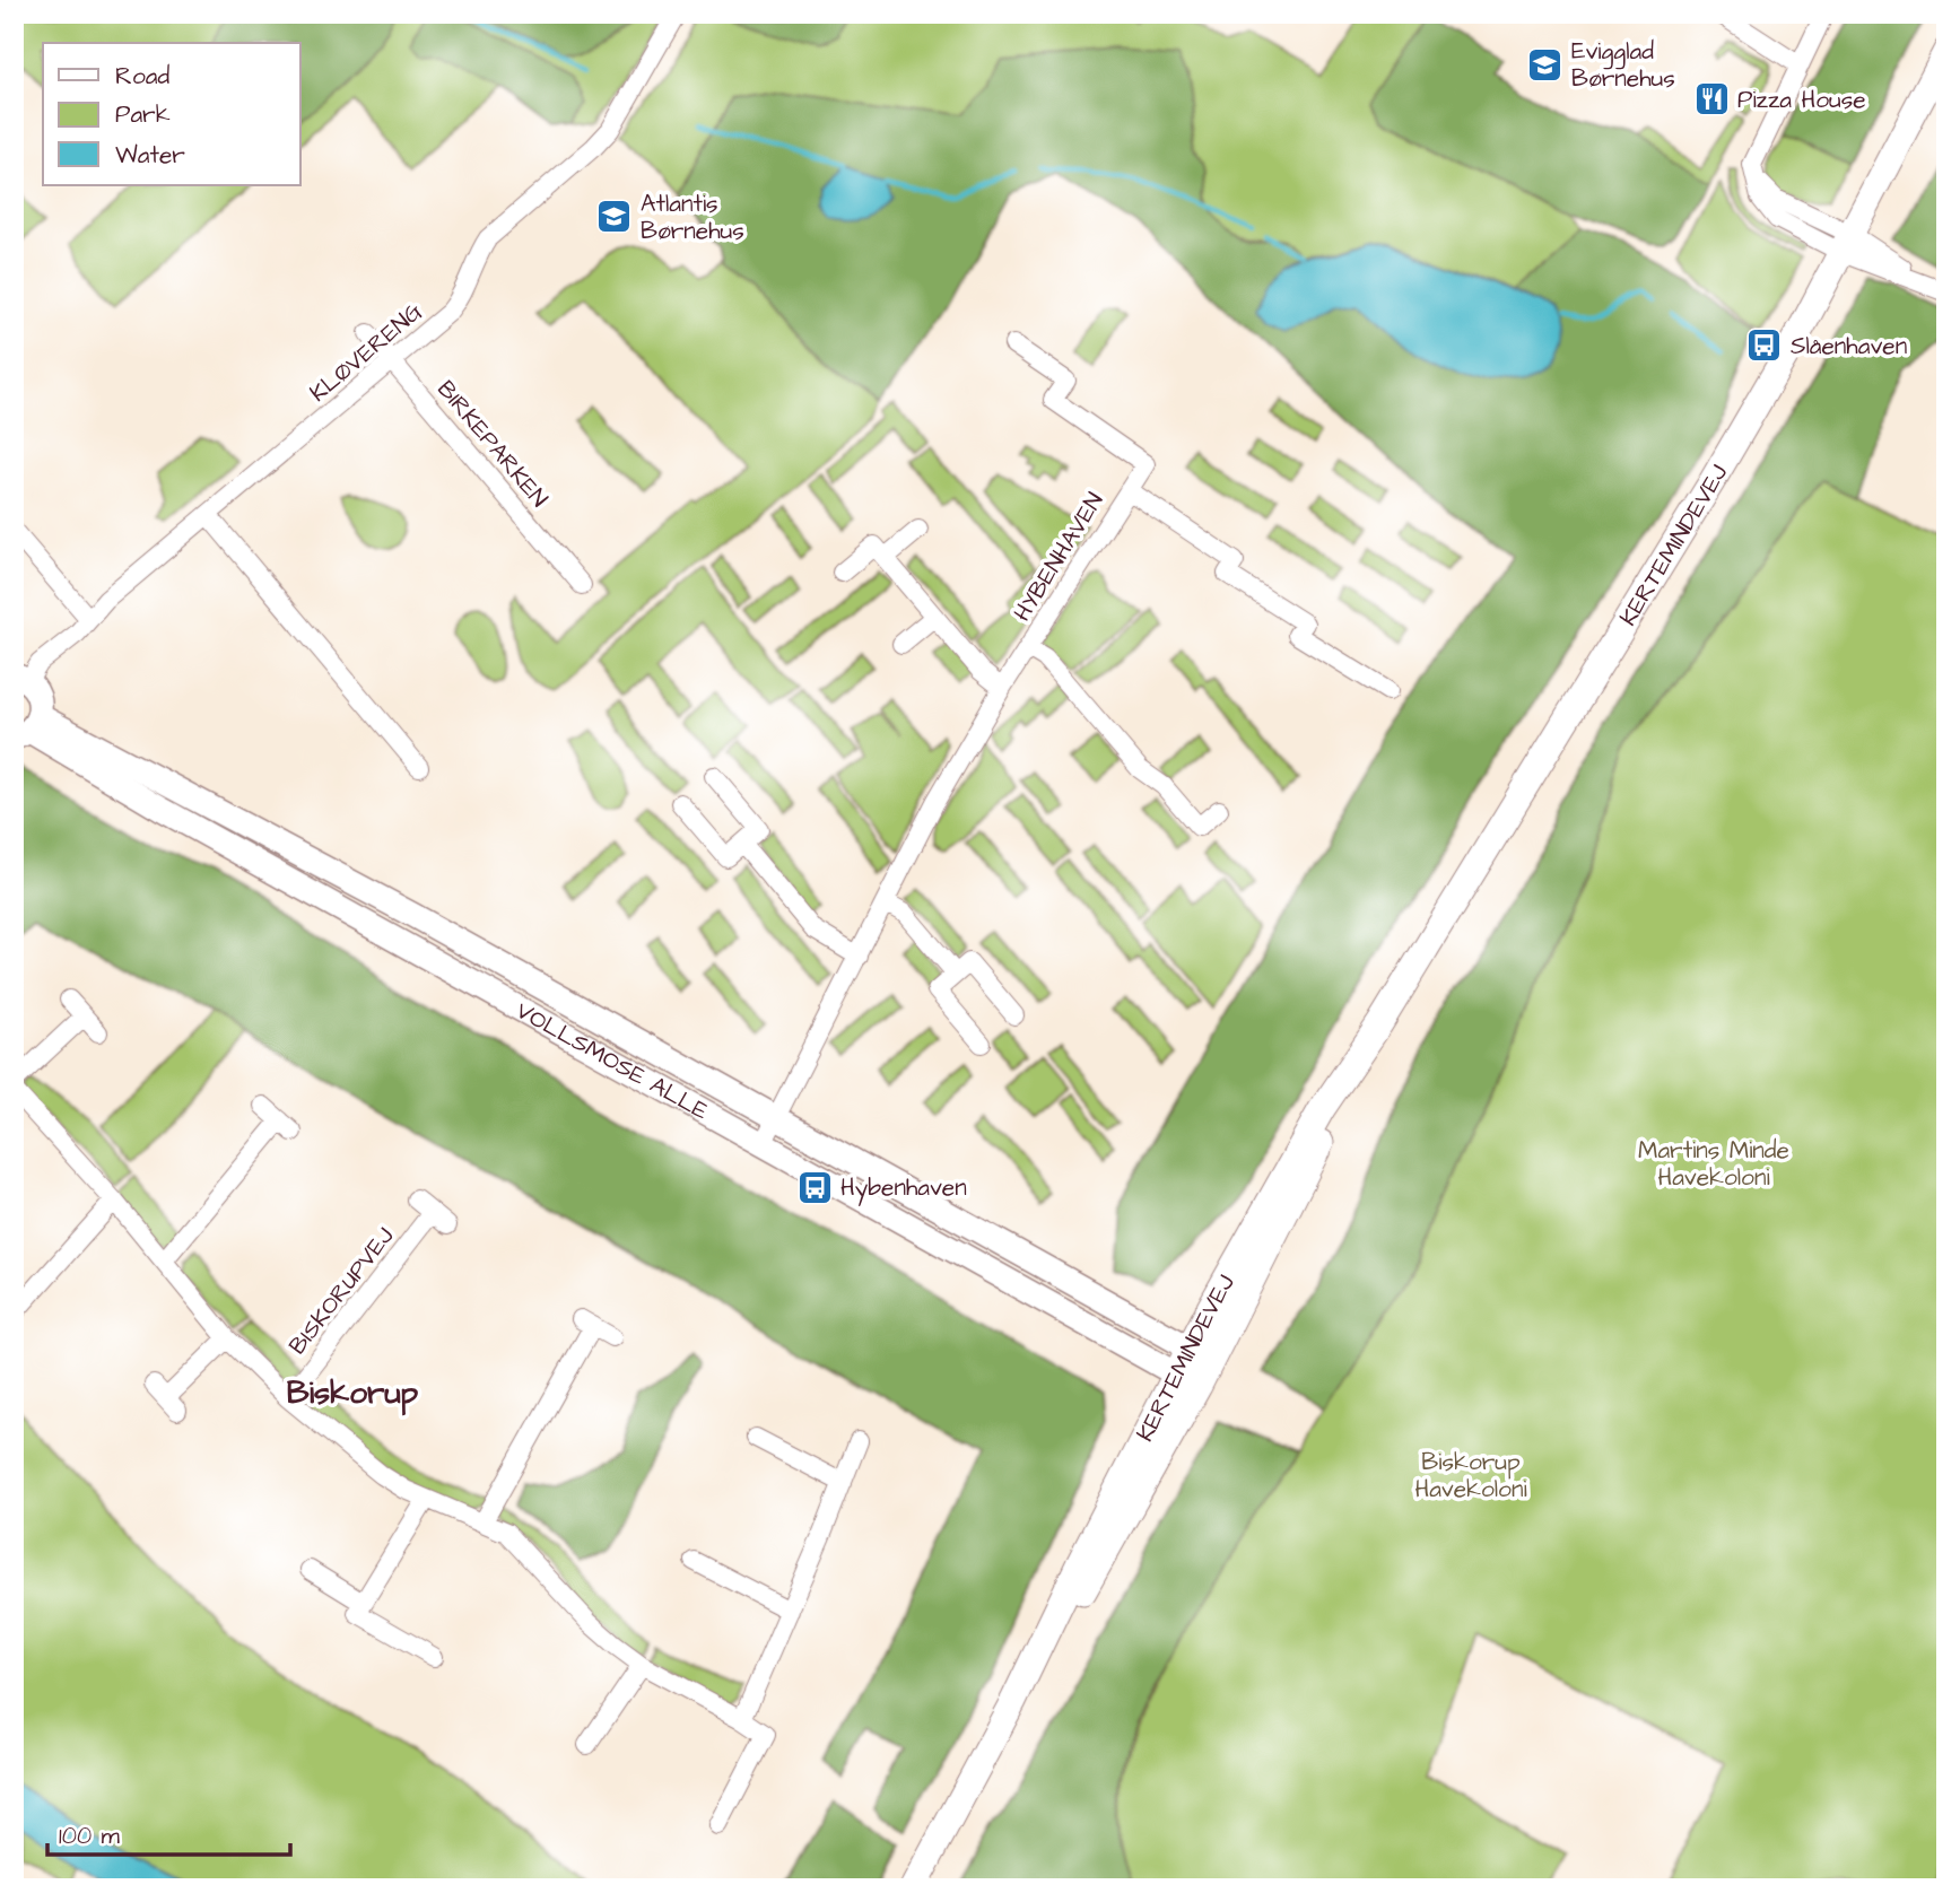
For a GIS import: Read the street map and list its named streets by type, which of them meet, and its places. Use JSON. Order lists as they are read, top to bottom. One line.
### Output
{"streets":{"main road":["KERTEMINDEVEJ"],"street":["KLØVERENG","BIRKEPARKEN","HYBENHAVEN","VOLLSMOSE ALLE","BISKORUPVEJ"]},"crossings":[["KLØVERENG","BIRKEPARKEN"],["KERTEMINDEVEJ","VOLLSMOSE ALLE"],["HYBENHAVEN","VOLLSMOSE ALLE"]],"districts":["Biskorup"],"parks":["Martins Minde Havekoloni","Biskorup Havekoloni"],"places":{"school or university":["Evigglad Børnehus","Atlantis Børnehus"],"restaurant":["Pizza House"],"bus stop":["Slåenhaven","Hybenhaven"]},"legend":["Road","Park","Water"],"scale_bar":"100 m"}
